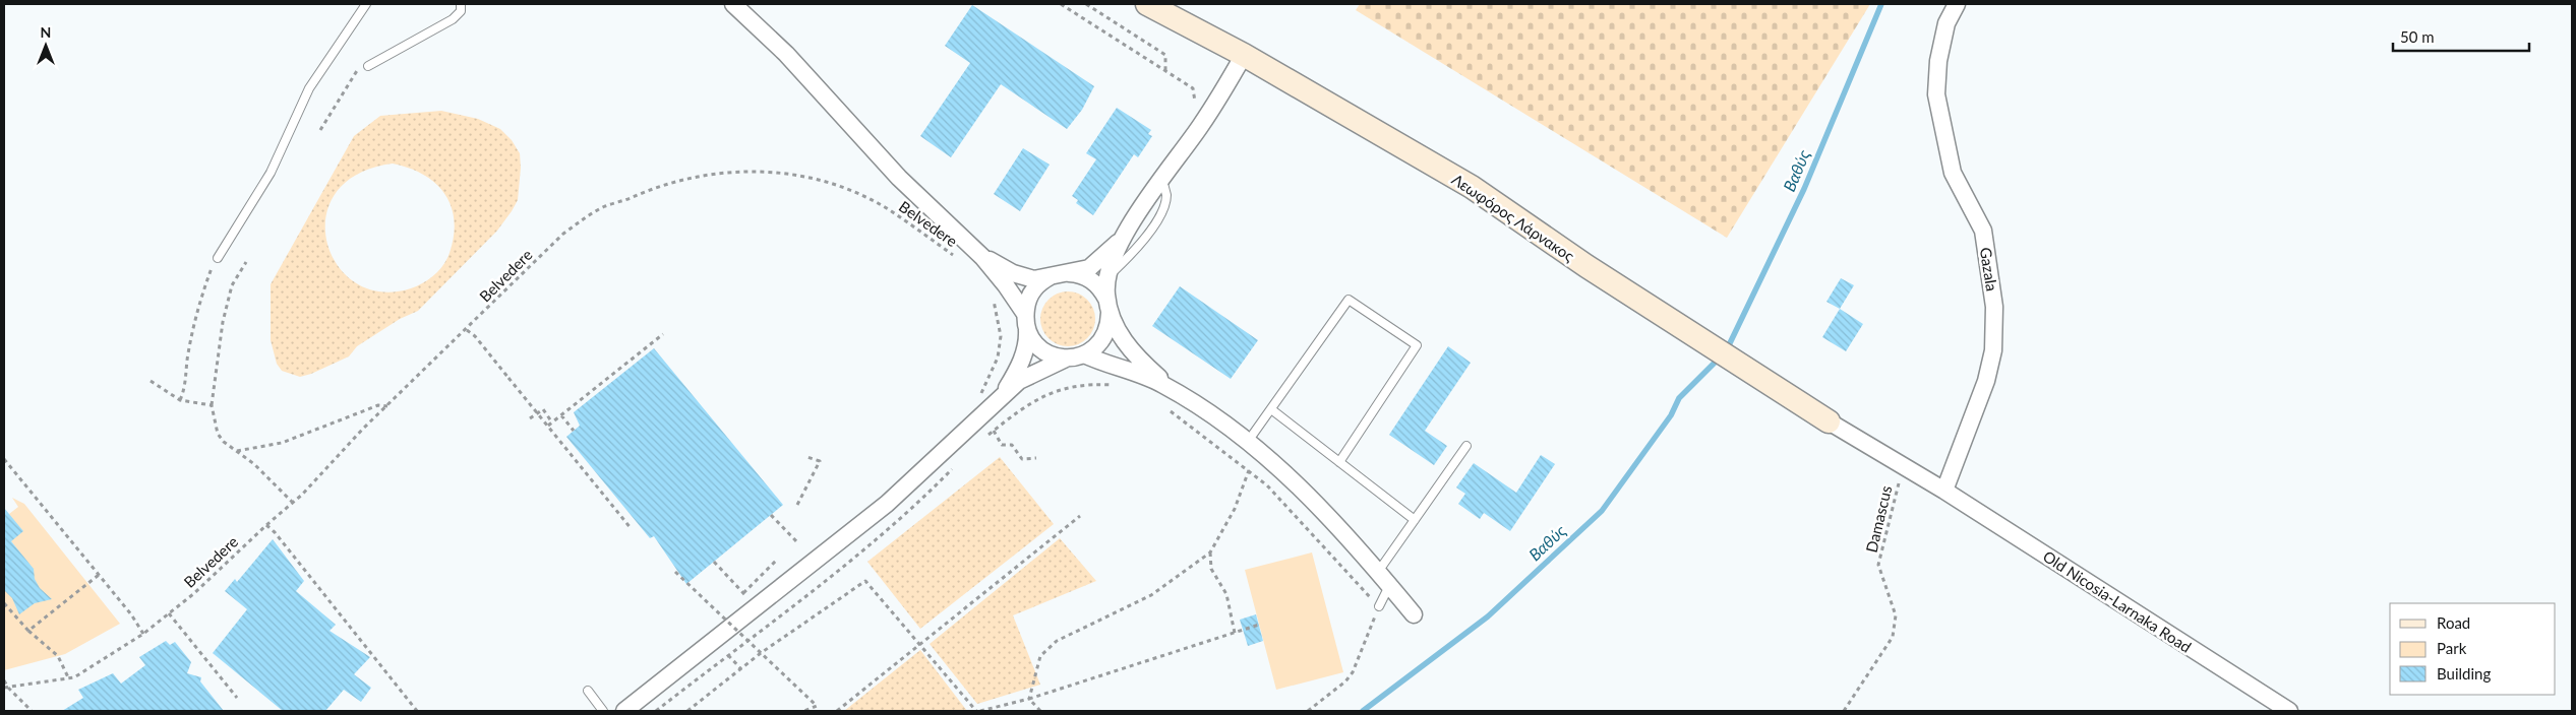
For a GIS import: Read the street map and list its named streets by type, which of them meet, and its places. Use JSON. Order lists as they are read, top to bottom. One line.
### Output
{"streets":{"main road":["Λεωφόρος Λάρνακος"],"street":["Gazala","Old Nicosia-Larnaka Road"],"path":["Belvedere","Damascus"]},"crossings":[["Λεωφόρος Λάρνακος","Damascus"],["Gazala","Old Nicosia-Larnaka Road"]],"water":["Βαθύς"],"legend":["Road","Park","Building"],"scale_bar":"50 m","north":"top"}
